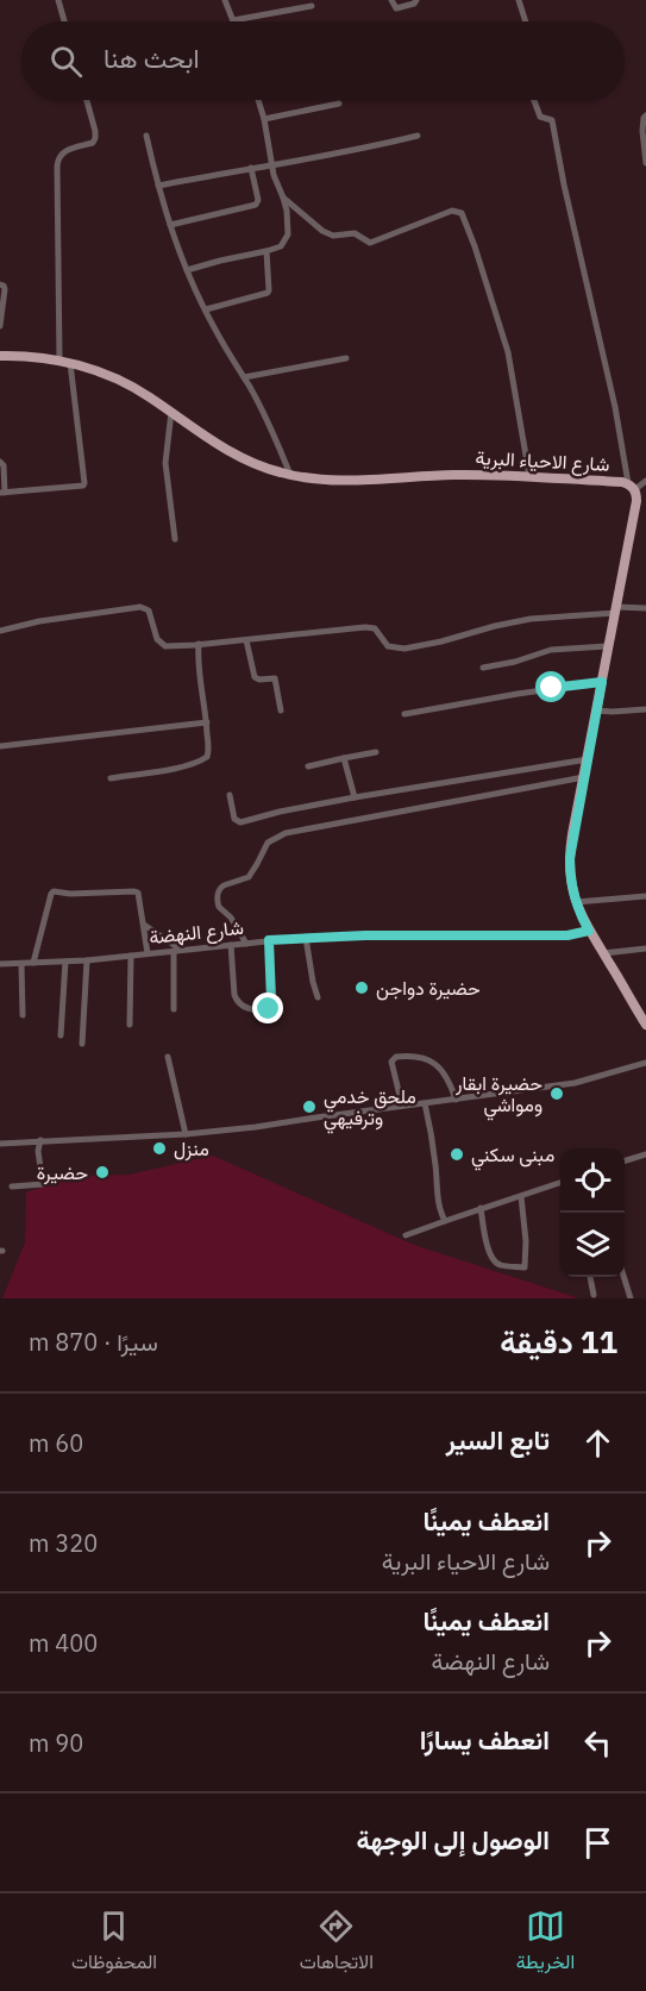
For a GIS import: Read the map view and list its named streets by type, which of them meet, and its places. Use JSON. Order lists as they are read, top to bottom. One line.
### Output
{"streets":{"main road":["شارع الاحياء البرية"],"street":["شارع النهضة"]},"crossings":[["شارع الاحياء البرية","شارع النهضة"]],"places":["حضيرة دواجن","حضيرة ابقار ومواشي","ملحق خدمي وترفيهي","منزل","مبنى سكني","حضيرة"],"page":{"search":"ابحث هنا","heading":["11 دقيقة","سيرًا · 870 m"],"list":[["تابع السير","60 m"],["انعطف يمينًا","شارع الاحياء البرية","320 m"],["انعطف يمينًا","شارع النهضة","400 m"],["انعطف يسارًا","90 m"],"الوصول إلى الوجهة"],"nav":["الخريطة","الاتجاهات","المحفوظات"]}}
